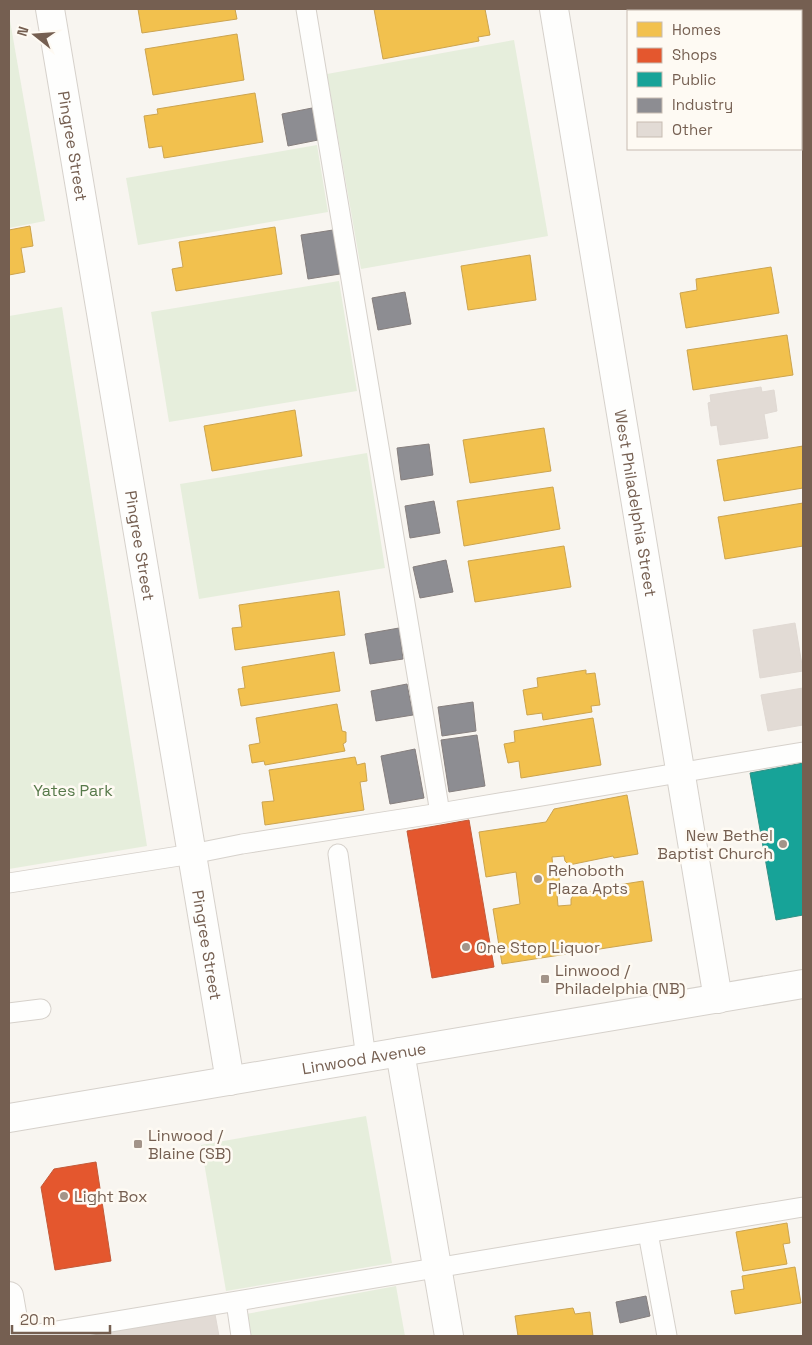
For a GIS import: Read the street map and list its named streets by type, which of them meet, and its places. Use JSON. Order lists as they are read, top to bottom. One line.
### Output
{"streets":{"street":["Pingree Street","West Philadelphia Street","Linwood Avenue"]},"crossings":[["Pingree Street","Linwood Avenue"],["West Philadelphia Street","Linwood Avenue"]],"parks":["Yates Park"],"places":{"other":["New Bethel Baptist Church","Rehoboth Plaza Apts","One Stop Liquor","Light Box"],"transit":["Linwood / Philadelphia (NB)","Linwood / Blaine (SB)"]},"legend":["Homes","Shops","Public","Industry","Other"],"scale_bar":"20 m","north":"left"}
